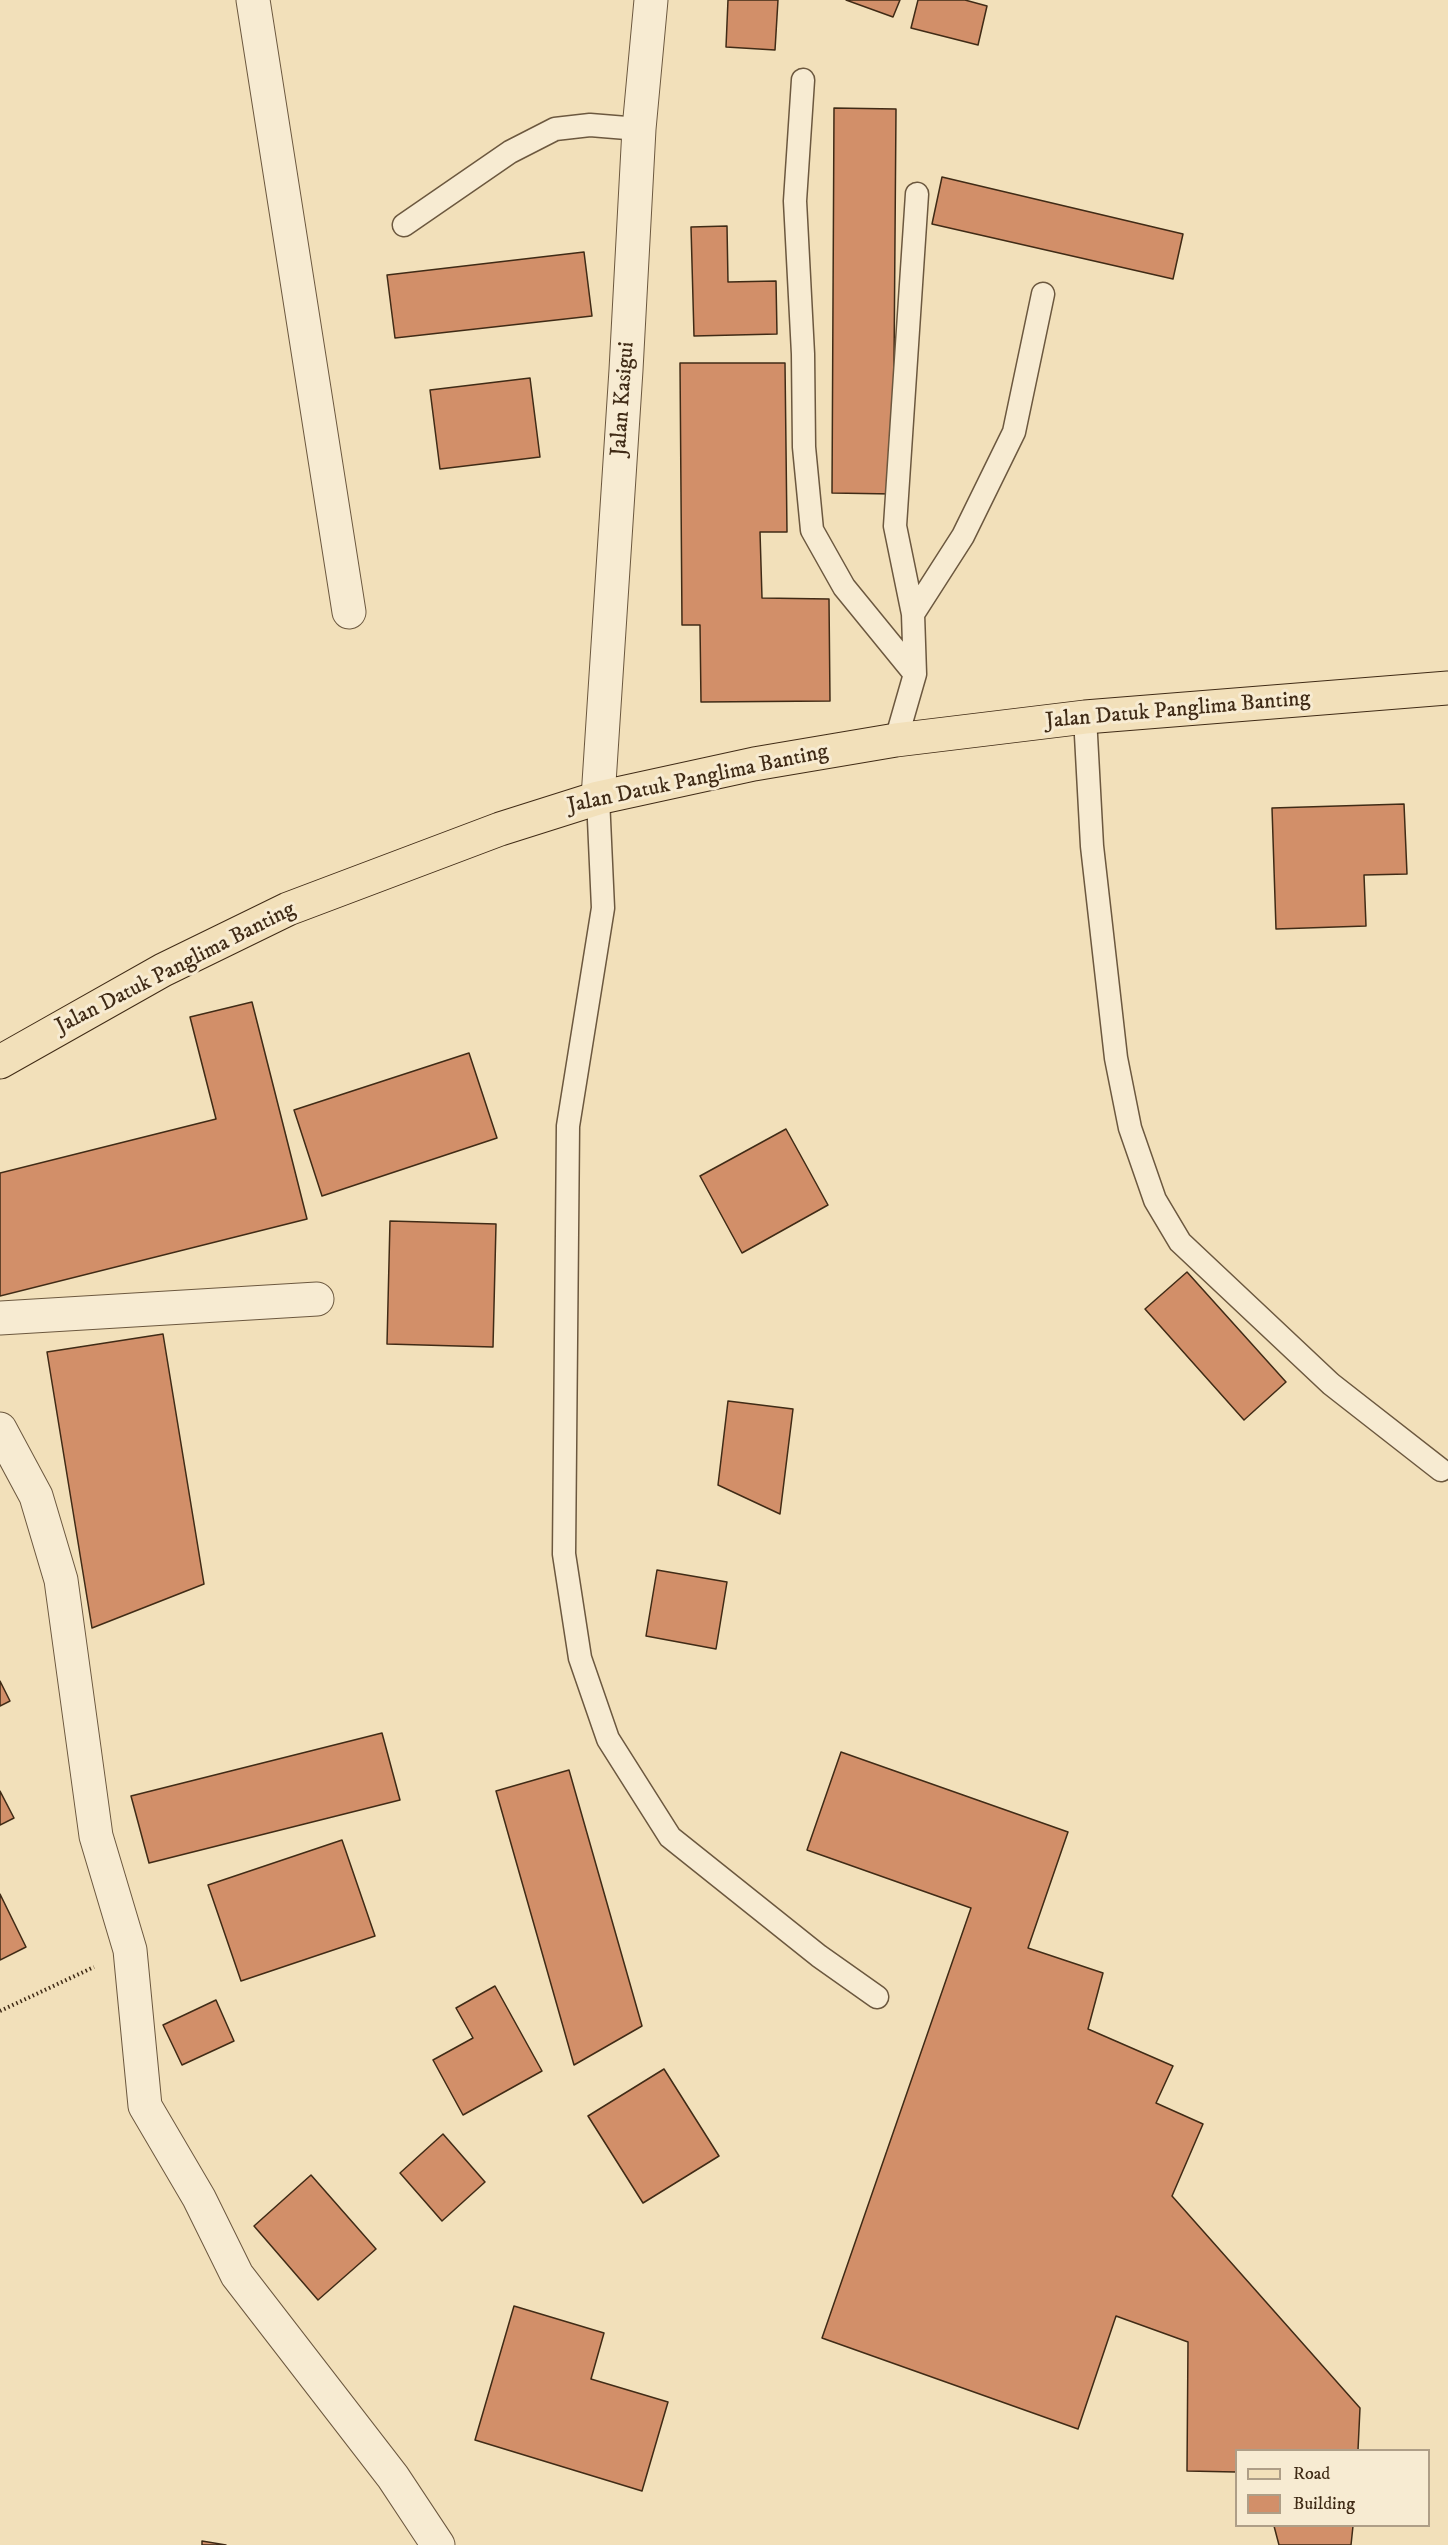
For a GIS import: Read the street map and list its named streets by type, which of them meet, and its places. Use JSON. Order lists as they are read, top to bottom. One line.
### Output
{"streets":{"main road":["Jalan Datuk Panglima Banting"],"street":["Jalan Kasigui"]},"crossings":[["Jalan Kasigui","Jalan Datuk Panglima Banting"]],"legend":["Road","Building"]}
